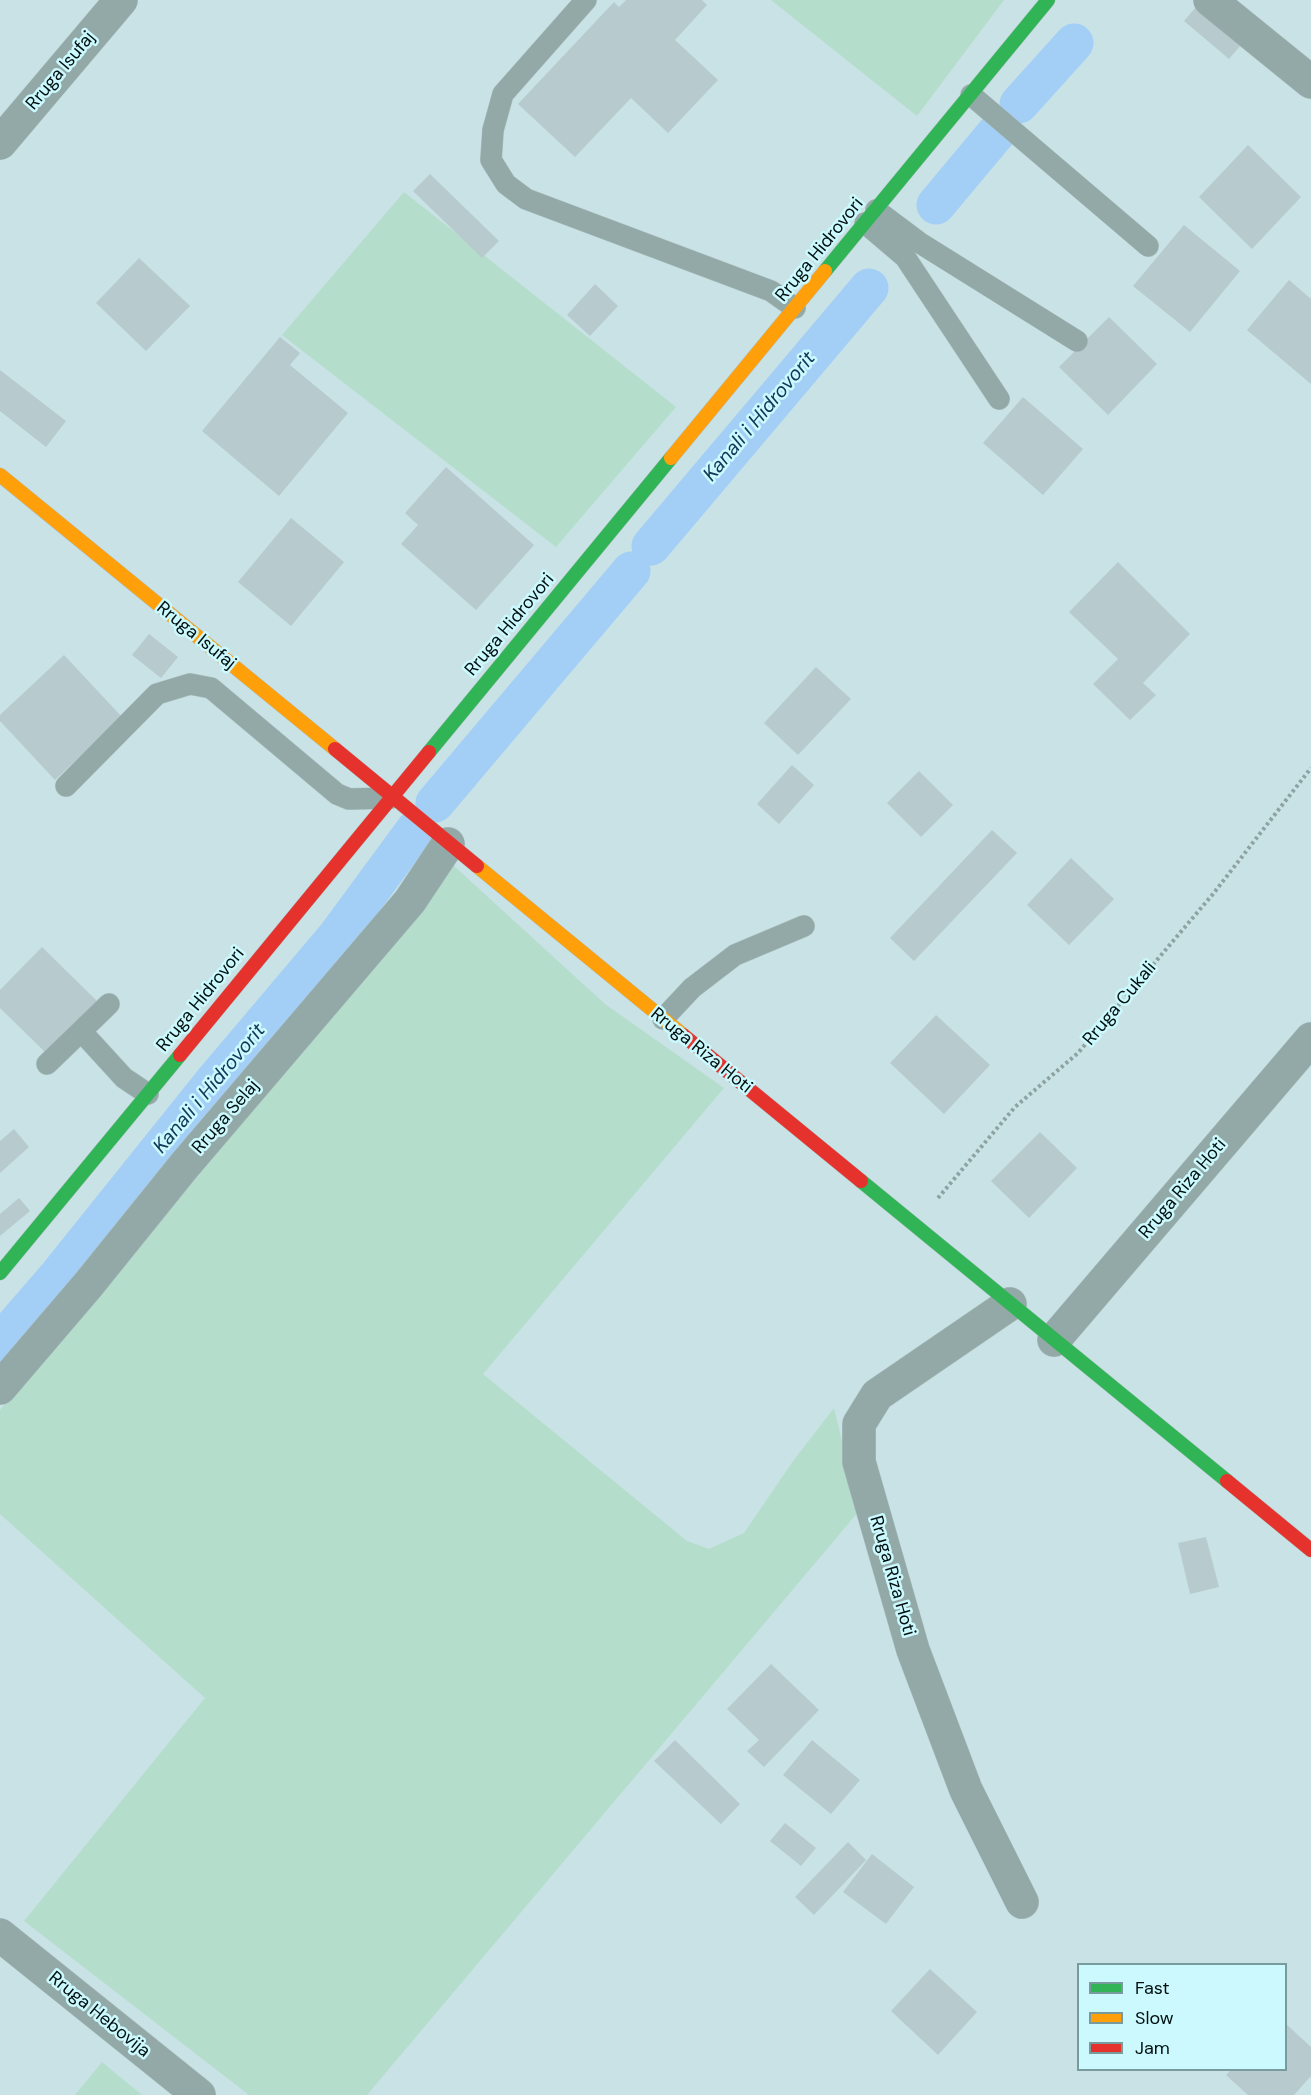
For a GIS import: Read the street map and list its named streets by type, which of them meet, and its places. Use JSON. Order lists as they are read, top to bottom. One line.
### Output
{"streets":{"street":["Rruga Isufaj","Rruga Hidrovori","Rruga Riza Hoti","Rruga Selaj","Rruga Hebovija"],"path":["Rruga Cukali"]},"crossings":[["Rruga Isufaj","Rruga Hidrovori"],["Rruga Isufaj","Rruga Riza Hoti"],["Rruga Hidrovori","Rruga Riza Hoti"],["Rruga Cukali","Rruga Riza Hoti"],["Rruga Riza Hoti","Rruga Selaj"]],"water":["Kanali i Hidrovorit"],"legend":["Fast","Slow","Jam"]}
